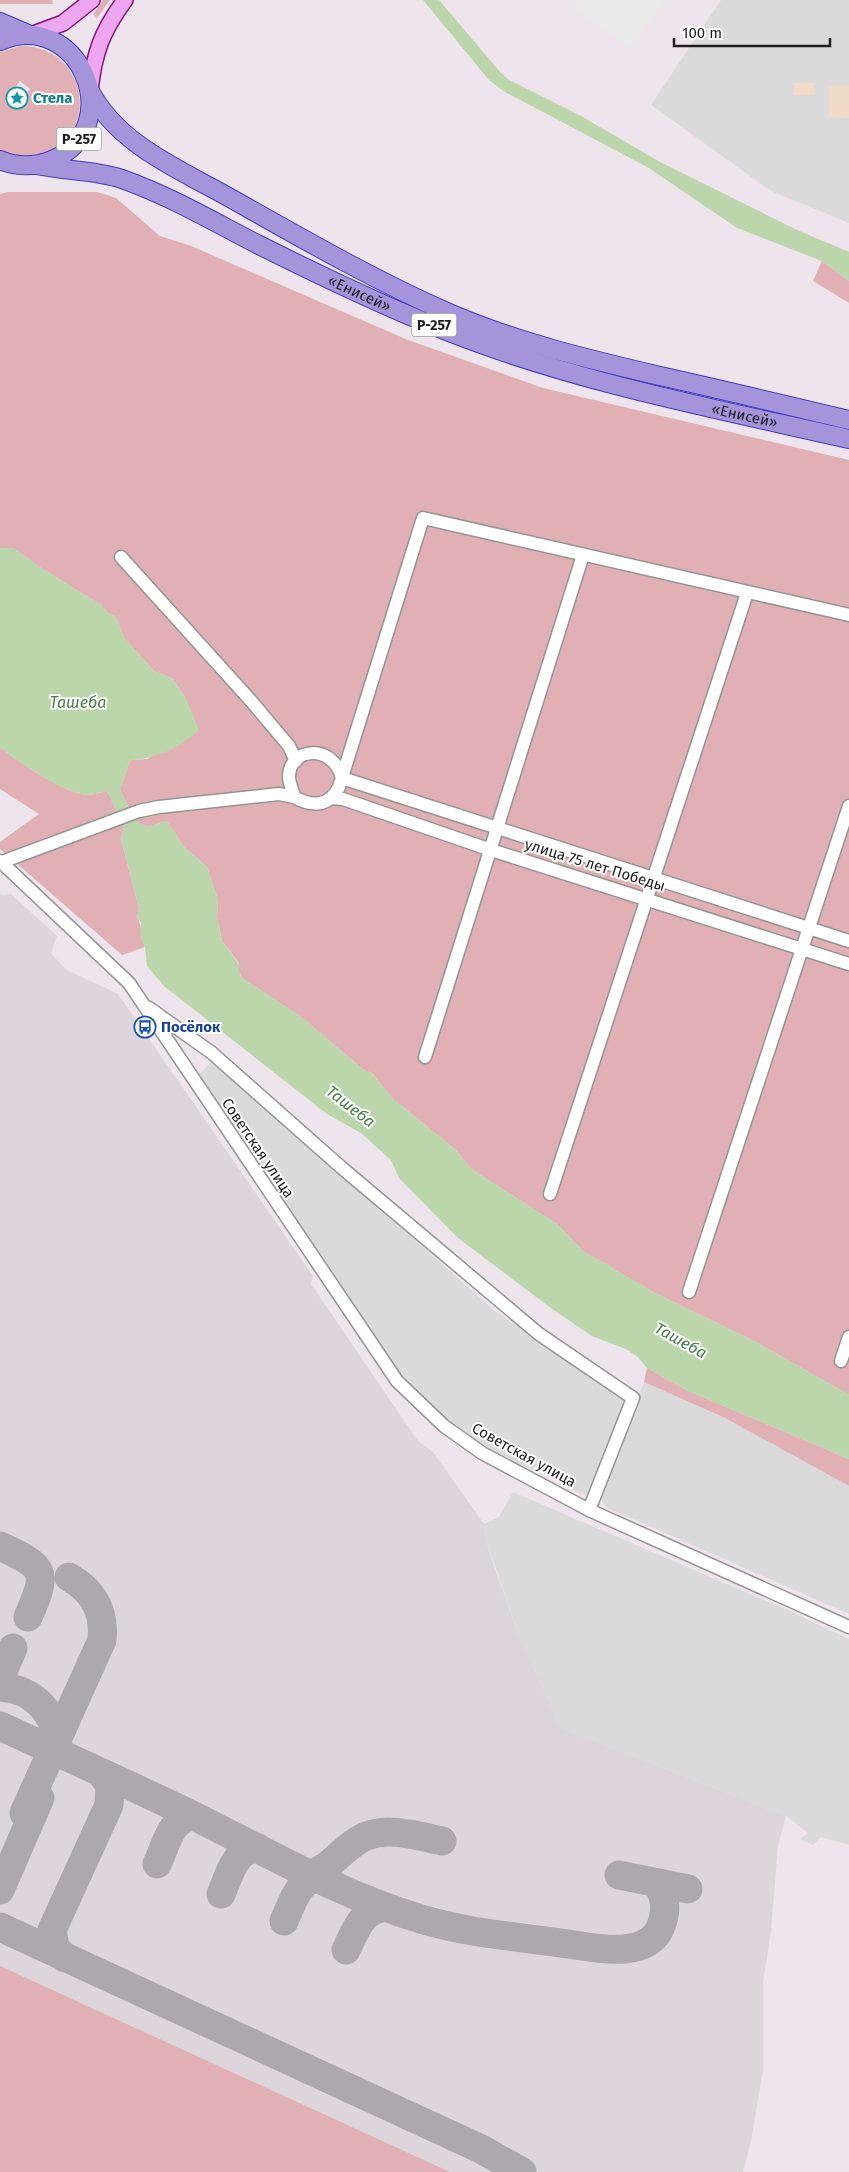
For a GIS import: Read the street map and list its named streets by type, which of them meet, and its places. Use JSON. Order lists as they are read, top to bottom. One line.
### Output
{"streets":{"highway":["Р-257","«Енисей»"],"street":["улица 75 лет Победы","Советская улица"]},"water":["Ташеба"],"places":{"place":["Стела"],"bus stop":["Посёлок"]},"scale_bar":"100 m"}
